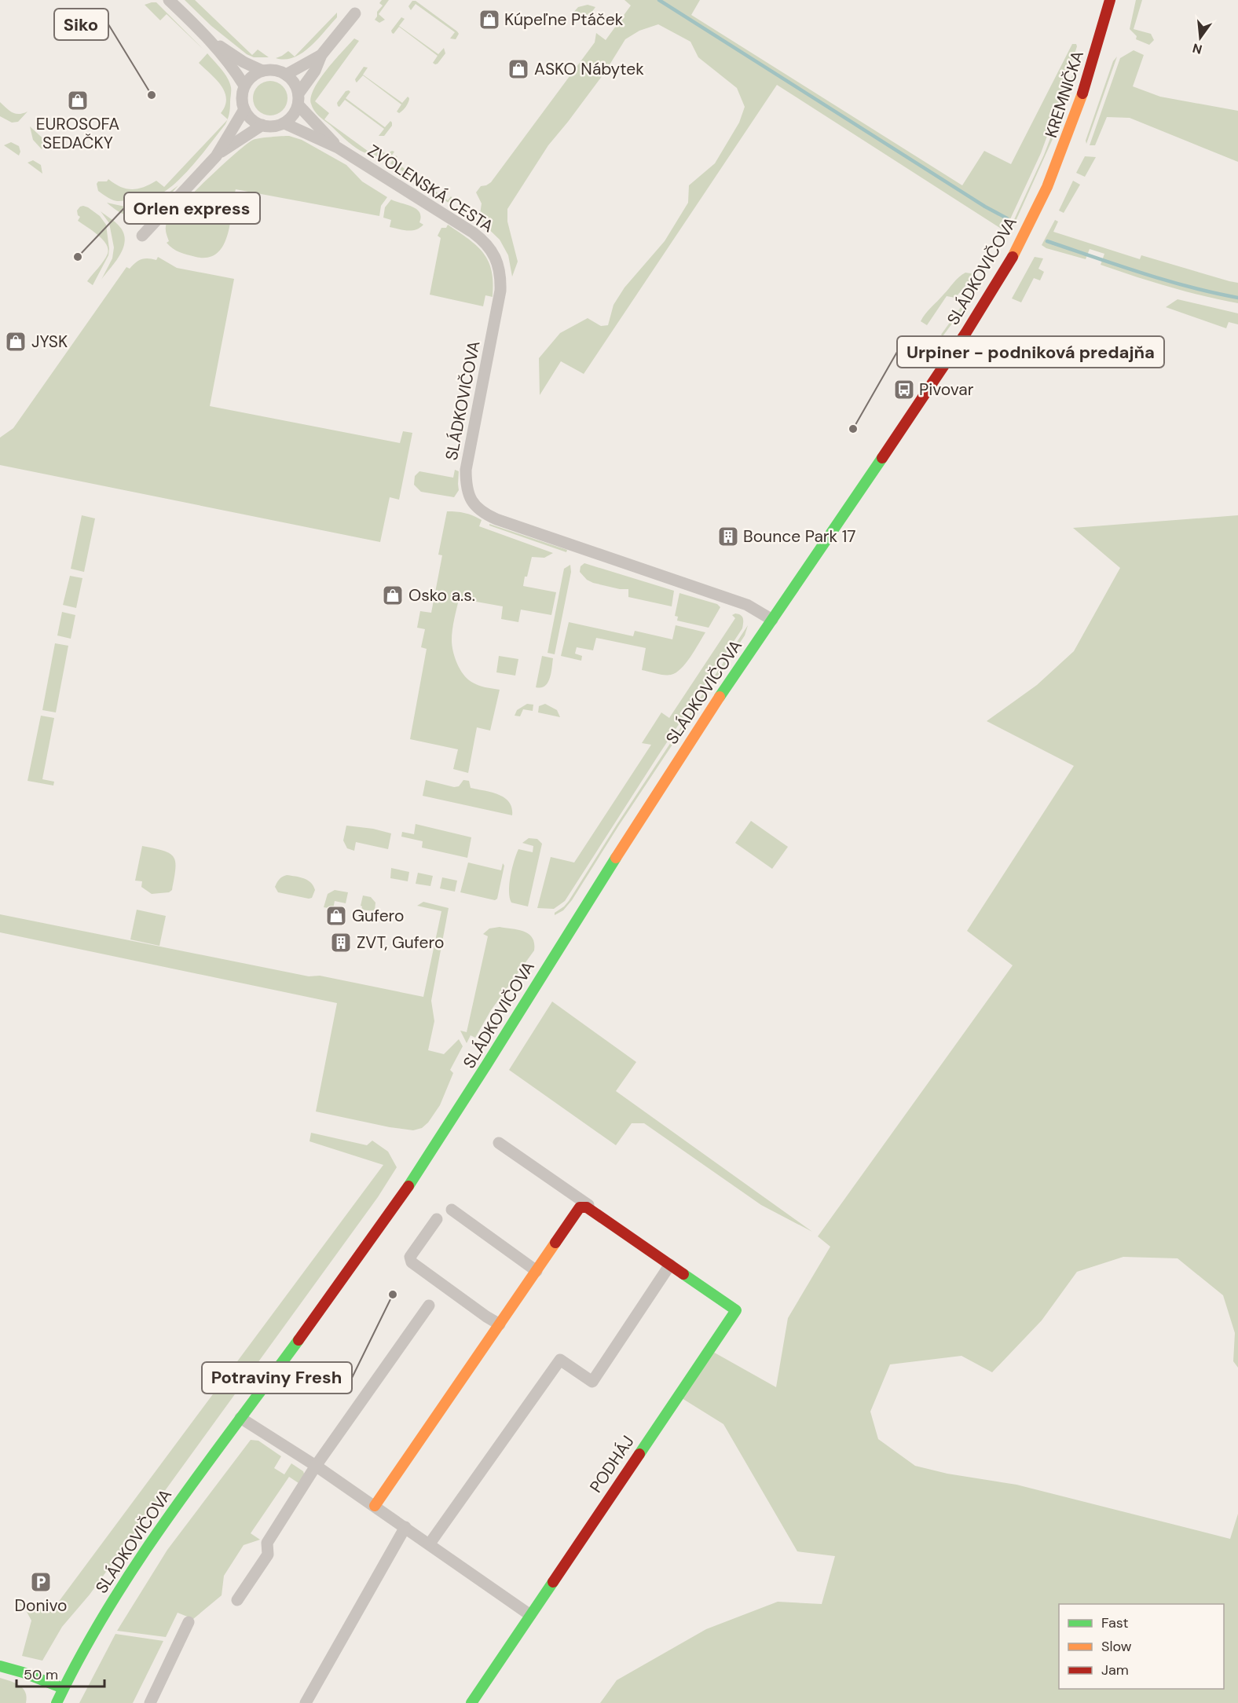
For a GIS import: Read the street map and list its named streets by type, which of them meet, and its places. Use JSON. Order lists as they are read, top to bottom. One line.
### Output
{"streets":{"main road":["KREMNIČKA","SLÁDKOVIČOVA","PODHÁJ"],"street":["ZVOLENSKÁ CESTA"]},"crossings":[["KREMNIČKA","SLÁDKOVIČOVA"],["ZVOLENSKÁ CESTA","SLÁDKOVIČOVA"]],"places":{"shop":["Kúpeľne Ptáček","ASKO Nábytek","EUROSOFA SEDAČKY","JYSK","Osko a.s.","Gufero"],"other":["Siko","Orlen express","Urpiner - podniková predajňa","Potraviny Fresh"],"bus stop":["Pivovar"],"building":["Bounce Park 17","ZVT, Gufero"],"parking":["Donivo"]},"legend":["Fast","Slow","Jam"],"scale_bar":"50 m","north":"bottom"}
